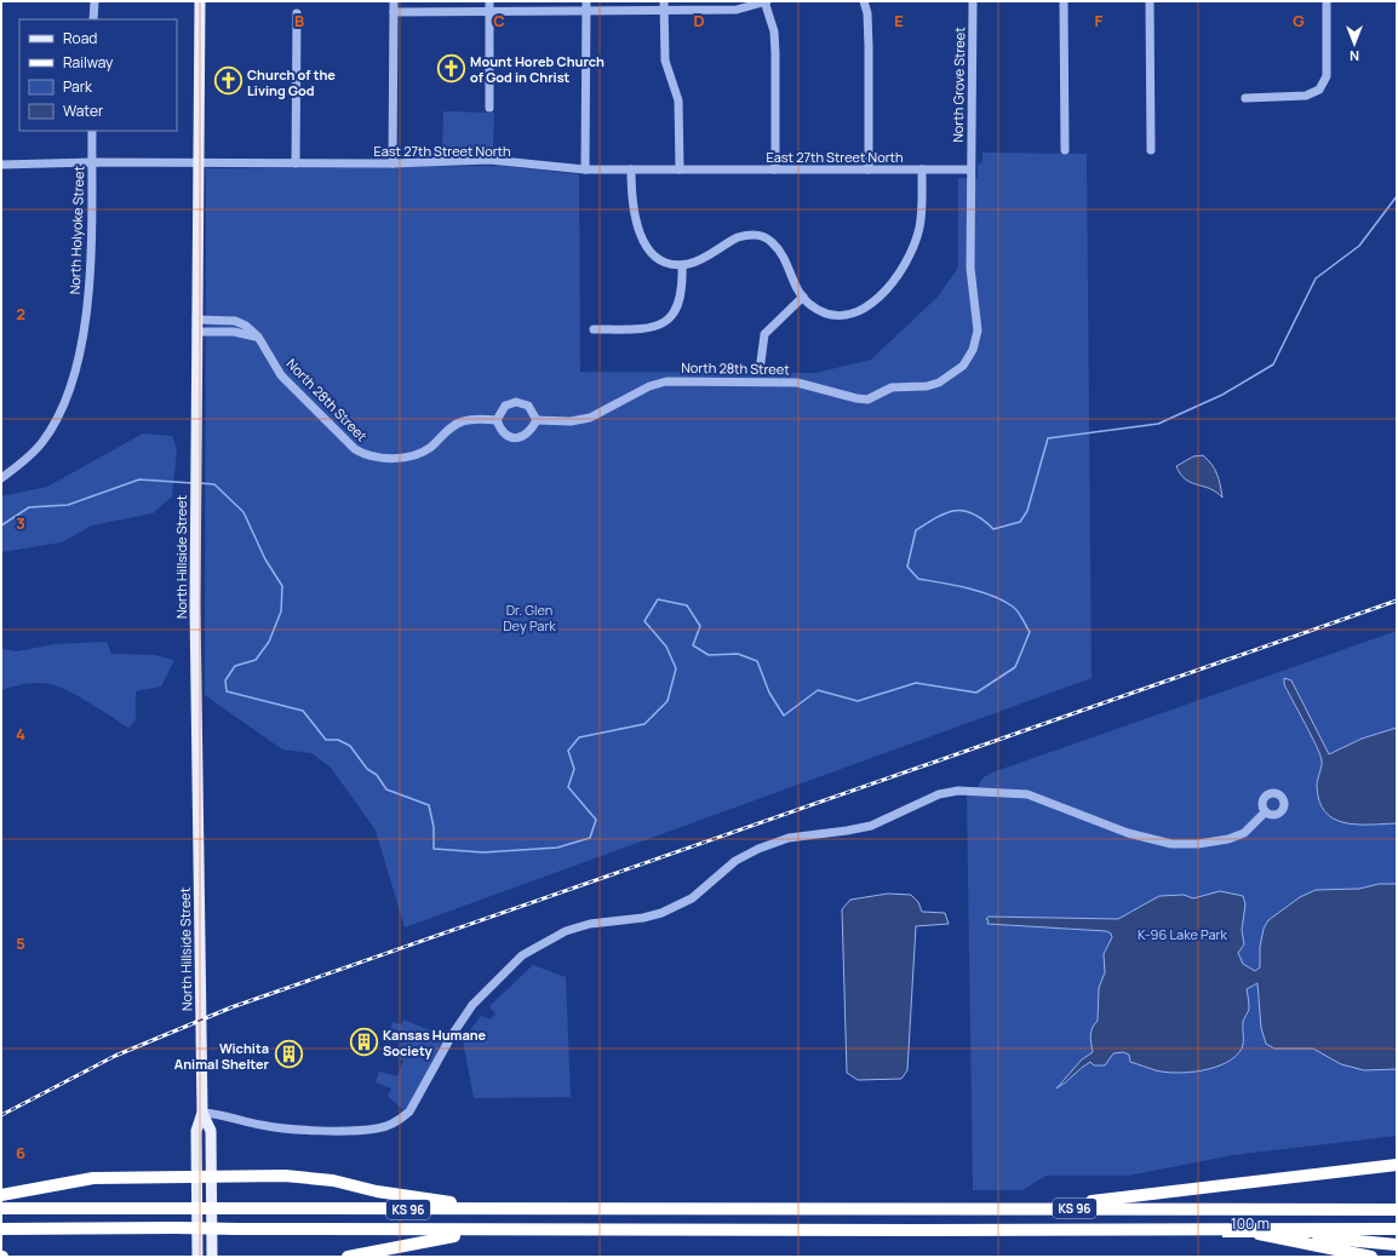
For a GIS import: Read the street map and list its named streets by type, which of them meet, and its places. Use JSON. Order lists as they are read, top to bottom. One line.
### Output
{"streets":{"highway":["KS 96"],"main road":["North Hillside Street"],"street":["North Grove Street","East 27th Street North","North Holyoke Street","North 28th Street"]},"crossings":[["North Grove Street","East 27th Street North"],["North Grove Street","North 28th Street"],["East 27th Street North","North Holyoke Street"],["East 27th Street North","North 28th Street"],["East 27th Street North","North Hillside Street"],["North 28th Street","North Hillside Street"]],"parks":["Dr. Glen Dey Park","K-96 Lake Park"],"places":{"church":["Mount Horeb Church of God in Christ","Church of the Living God"],"building":["Kansas Humane Society","Wichita Animal Shelter"]},"legend":["Road","Railway","Park","Water"],"scale_bar":"100 m","north":"bottom","grid":{"columns":["B","C","D","E","F","G"],"rows":["2","3","4","5","6"]}}
